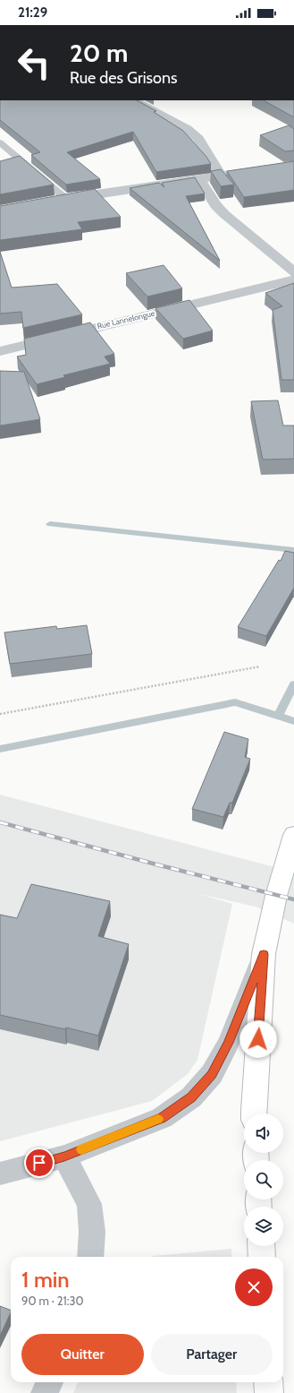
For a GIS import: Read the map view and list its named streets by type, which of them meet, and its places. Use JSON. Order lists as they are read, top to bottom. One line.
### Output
{"streets":{"street":["Rue Lannelongue"]},"page":{"status":"21:29","turn":["20 m","Rue des Grisons"],"heading":["1 min","90 m · 21:30"],"buttons":["Quitter","Partager"]}}
